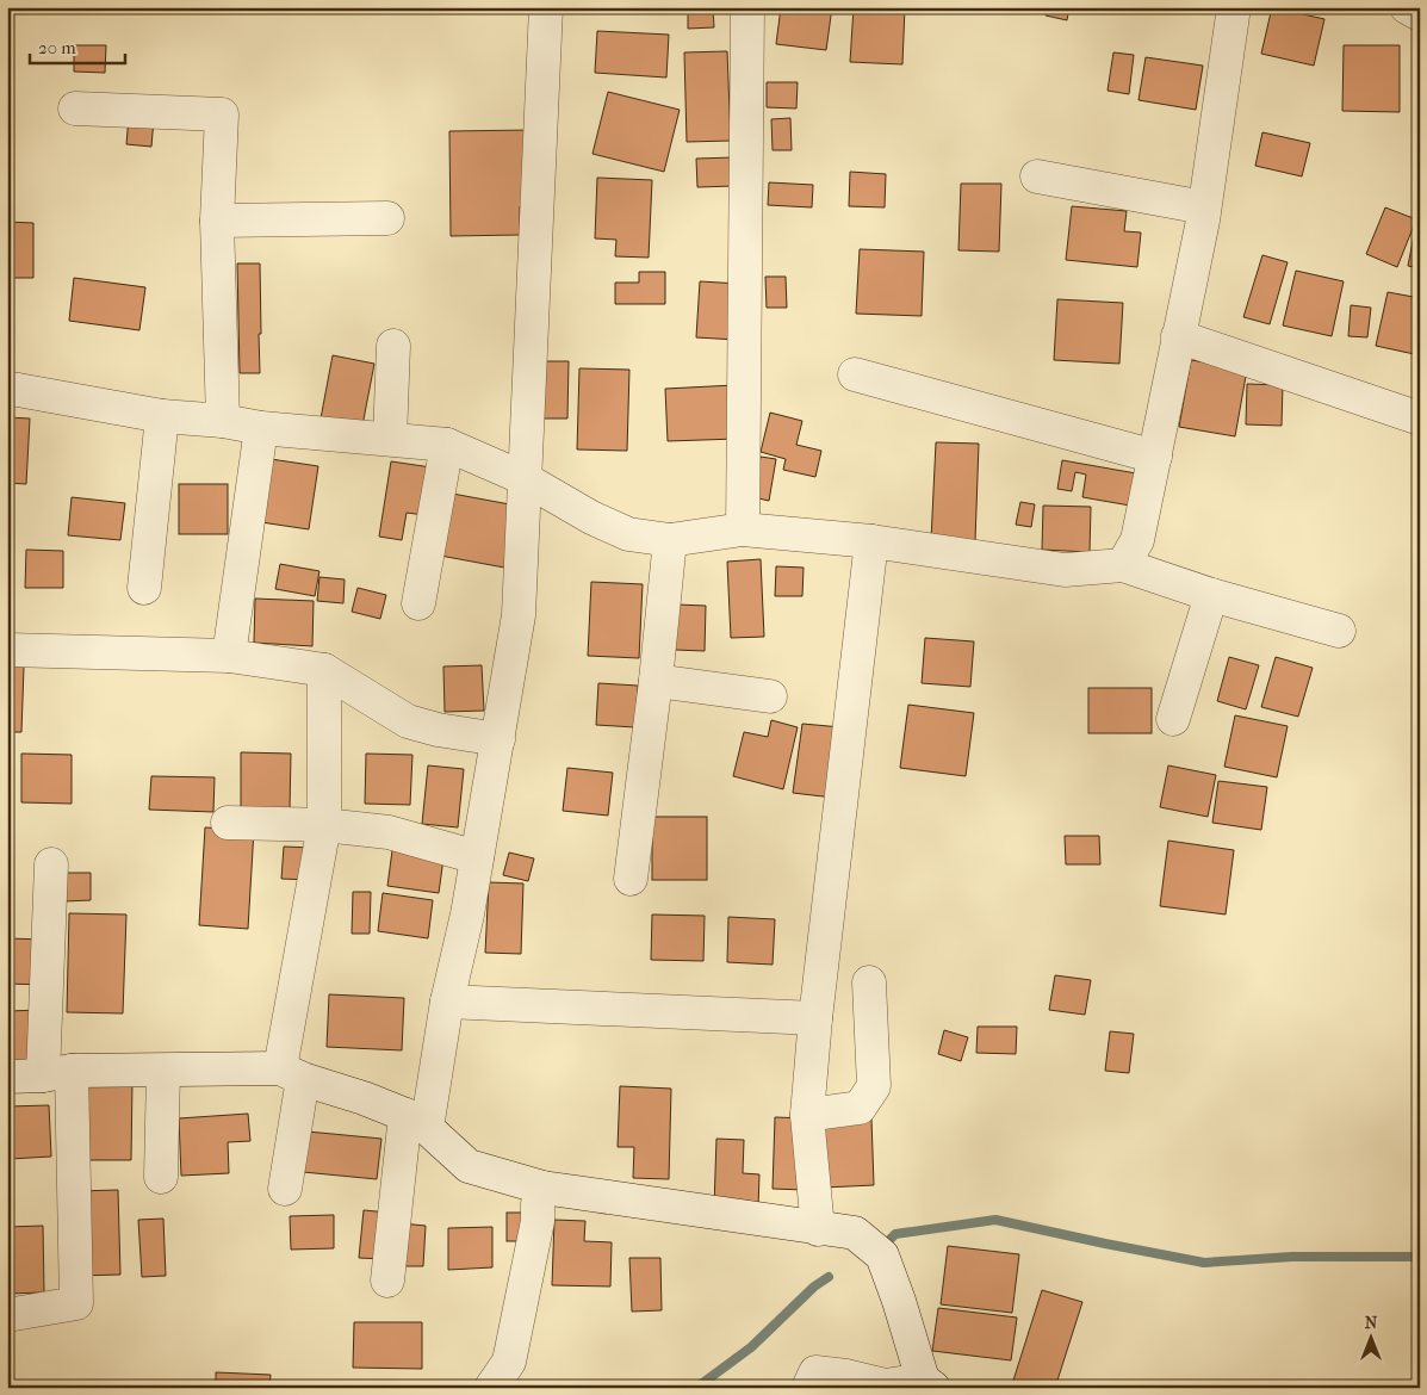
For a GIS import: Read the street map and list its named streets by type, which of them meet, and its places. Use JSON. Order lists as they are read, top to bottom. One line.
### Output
{"scale_bar":"20 m","north":"top"}
